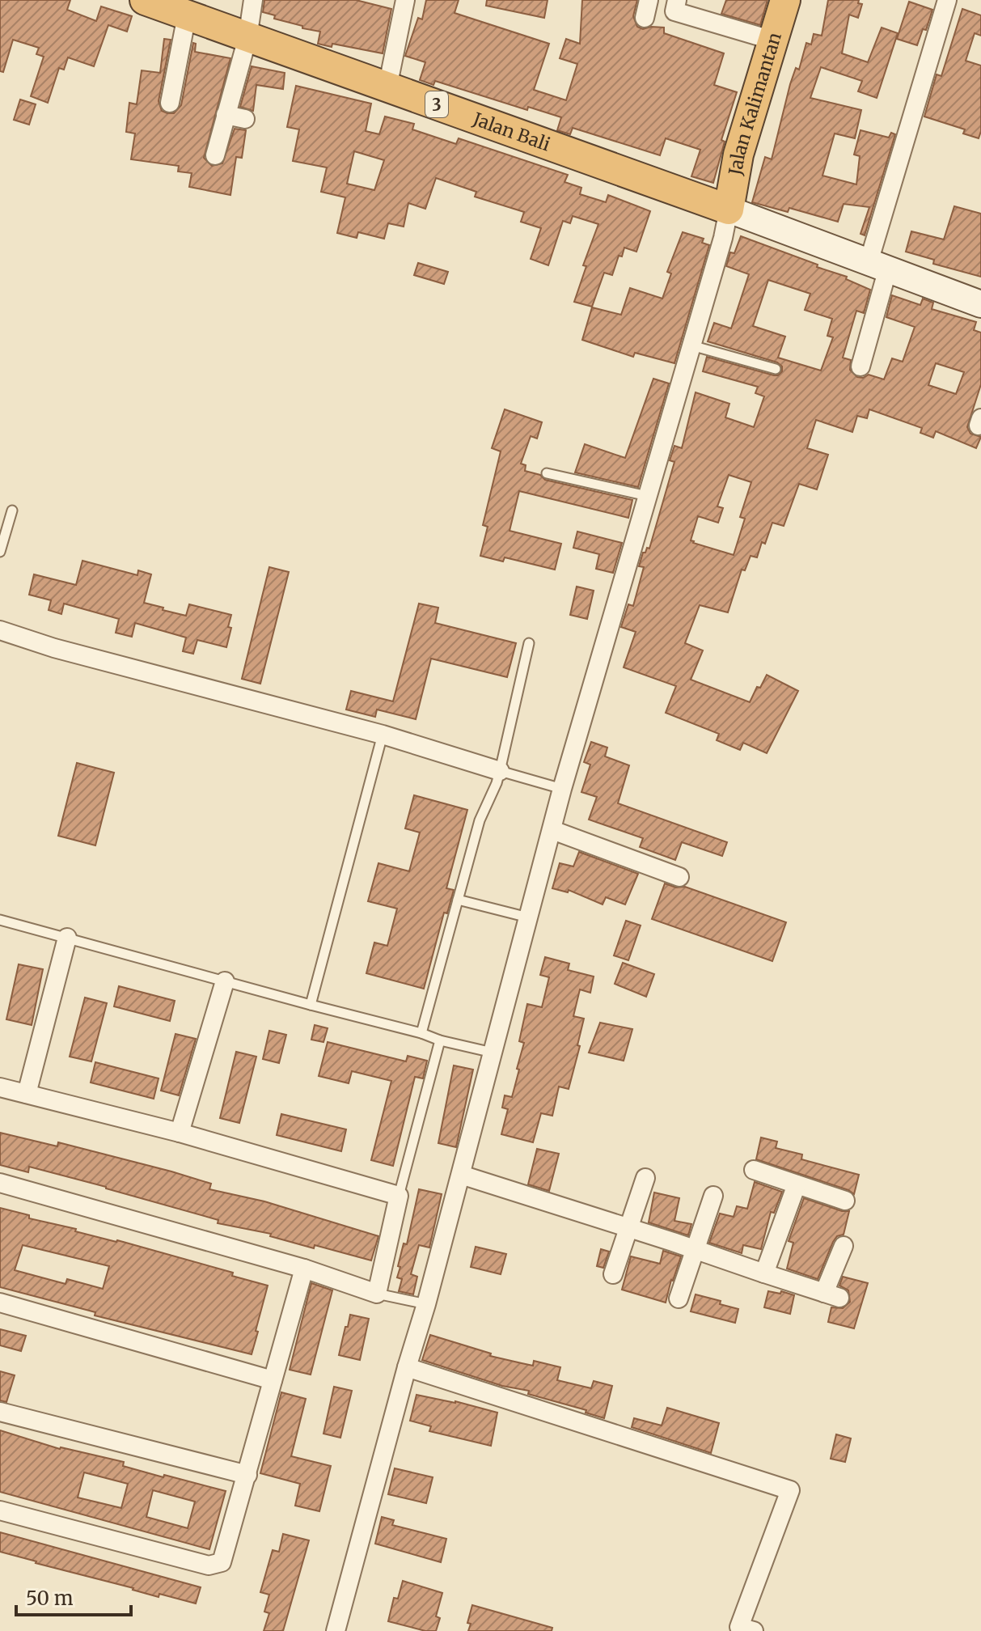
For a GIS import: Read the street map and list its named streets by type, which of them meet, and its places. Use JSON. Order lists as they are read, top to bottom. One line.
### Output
{"streets":{"highway":["3","Jalan Kalimantan","Jalan Bali"]},"crossings":[["Jalan Kalimantan","Jalan Bali"]],"scale_bar":"50 m"}
